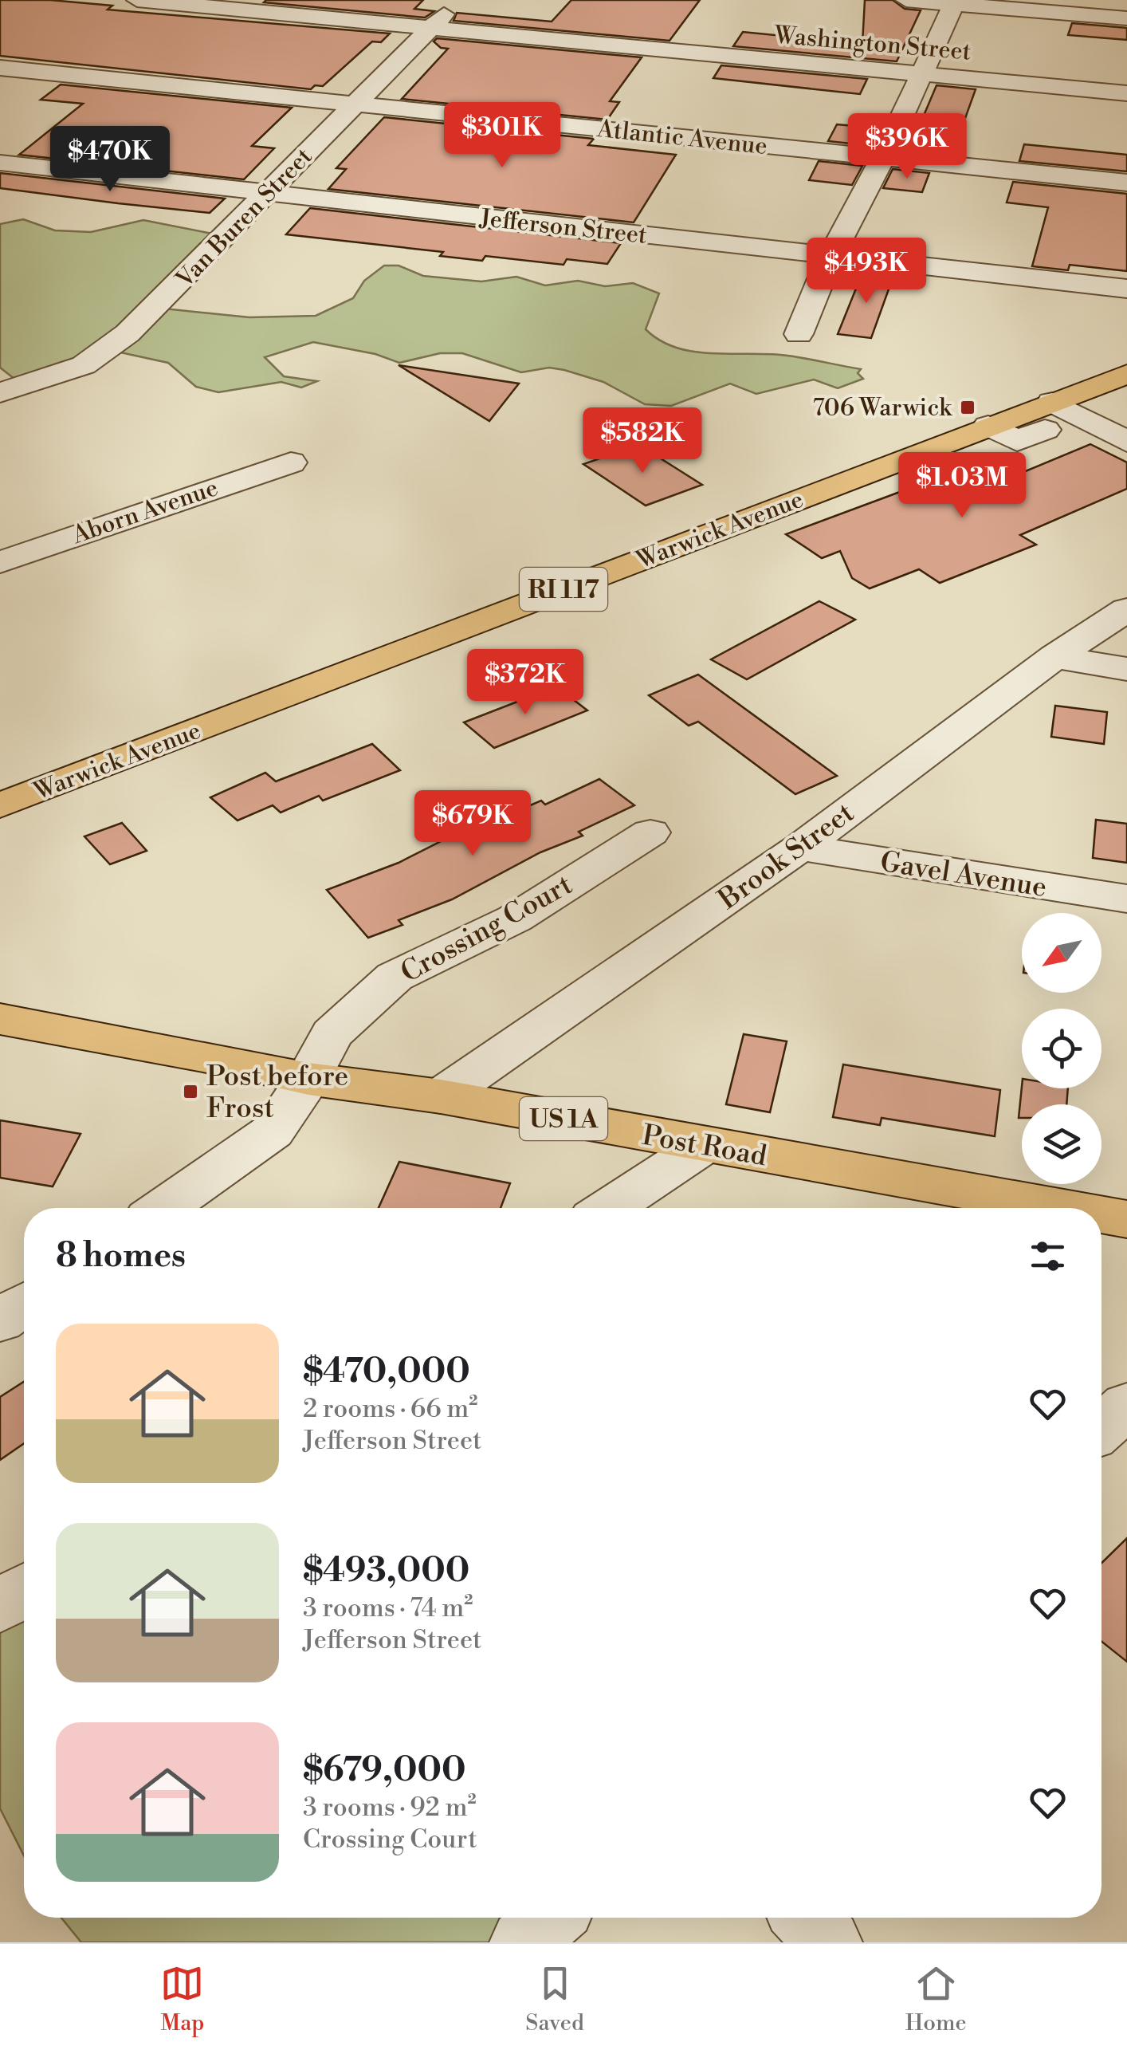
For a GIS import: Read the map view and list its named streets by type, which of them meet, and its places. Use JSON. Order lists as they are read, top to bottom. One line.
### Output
{"streets":{"main road":["Warwick Avenue","RI 117","US 1A","Post Road"],"street":["Washington Street","Atlantic Avenue","Van Buren Street","Jefferson Street","Aborn Avenue","Brook Street","Gavel Avenue","Crossing Court"]},"crossings":[["Washington Street","Van Buren Street"],["Atlantic Avenue","Van Buren Street"],["Van Buren Street","Jefferson Street"],["Brook Street","Gavel Avenue"],["Brook Street","Post Road"],["Crossing Court","Post Road"]],"places":{"transit":["706 Warwick","Post before Frost"]},"north":"bottom left","page":{"price":["$301K","$396K","$470K","$493K","$582K","$1.03M","$372K","$679K"],"heading":"8 homes","list":[{"name":"$470,000","note":"2 rooms · 66 m² · Jefferson Street"},{"name":"$493,000","note":"3 rooms · 74 m² · Jefferson Street"},{"name":"$679,000","note":"3 rooms · 92 m² · Crossing Court"}],"tabs":["Map","Saved","Home"]}}
